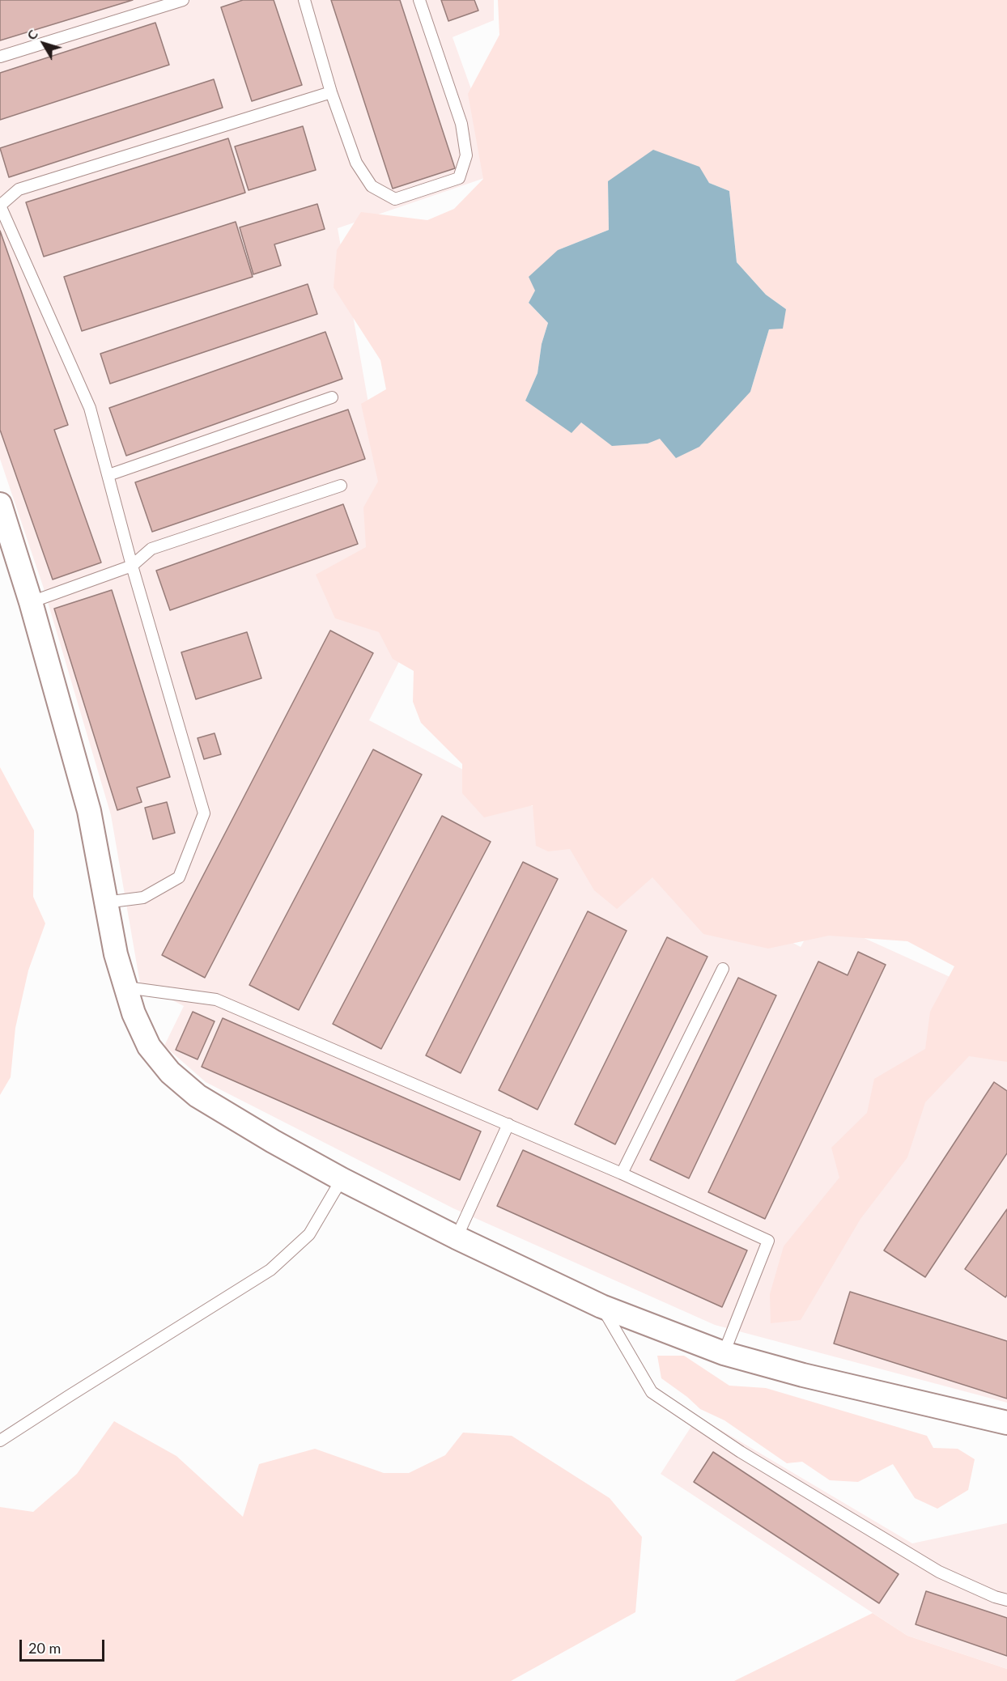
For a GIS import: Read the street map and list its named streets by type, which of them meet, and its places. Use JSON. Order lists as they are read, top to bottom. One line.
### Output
{"scale_bar":"20 m","north":"top left"}
